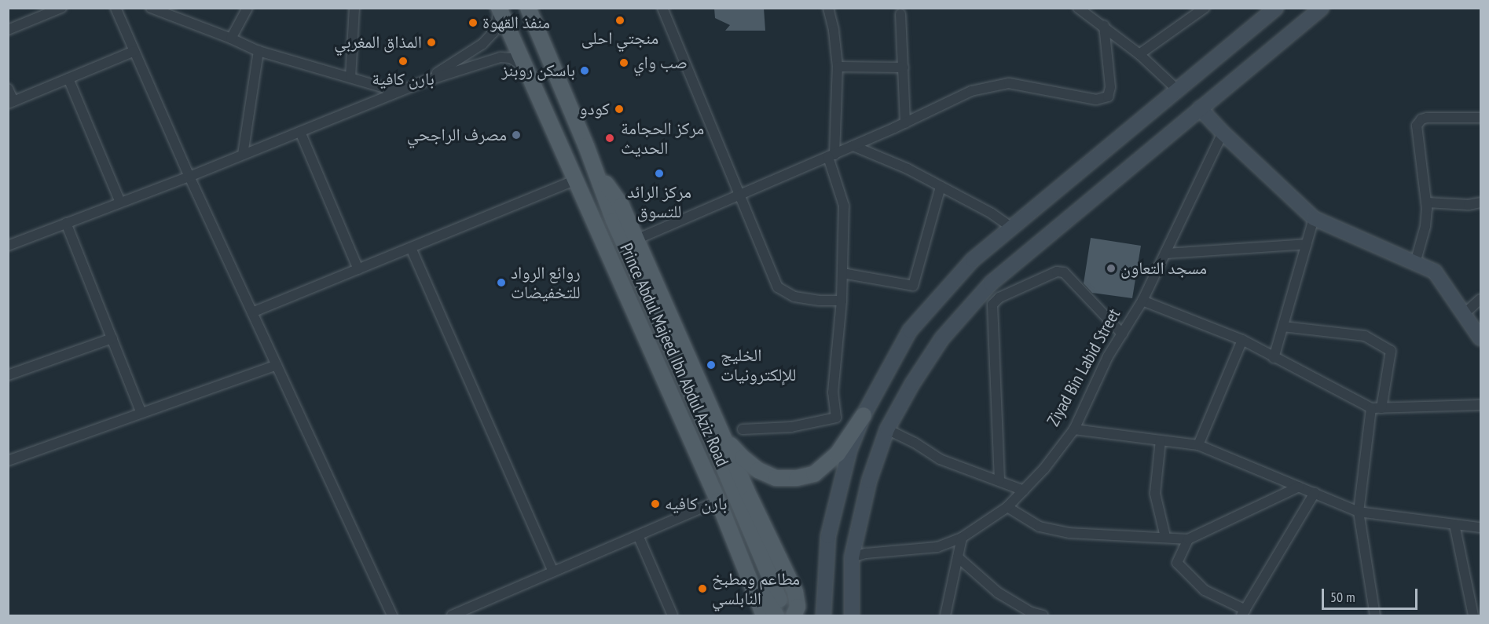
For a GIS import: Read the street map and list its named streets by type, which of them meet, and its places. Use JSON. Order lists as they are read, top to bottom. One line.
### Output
{"streets":{"main road":["Prince Abdul Majeed Ibn Abdul Aziz Road"],"street":["Ziyad Bin Labid Street"]},"places":["منجتي احلى","منفذ القهوة","المذاق المغربي","بارن كافية","صب واي","باسكن روبنز","كودو","مصرف الراجحي","مركز الحجامة الحديث","مركز الرائد للتسوق","مسجد التعاون","روائع الرواد للتخفيضات","الخليج للإلكترونيات","بارن كافيه","مطاعم ومطبخ النابلسي"],"scale_bar":"50 m"}
